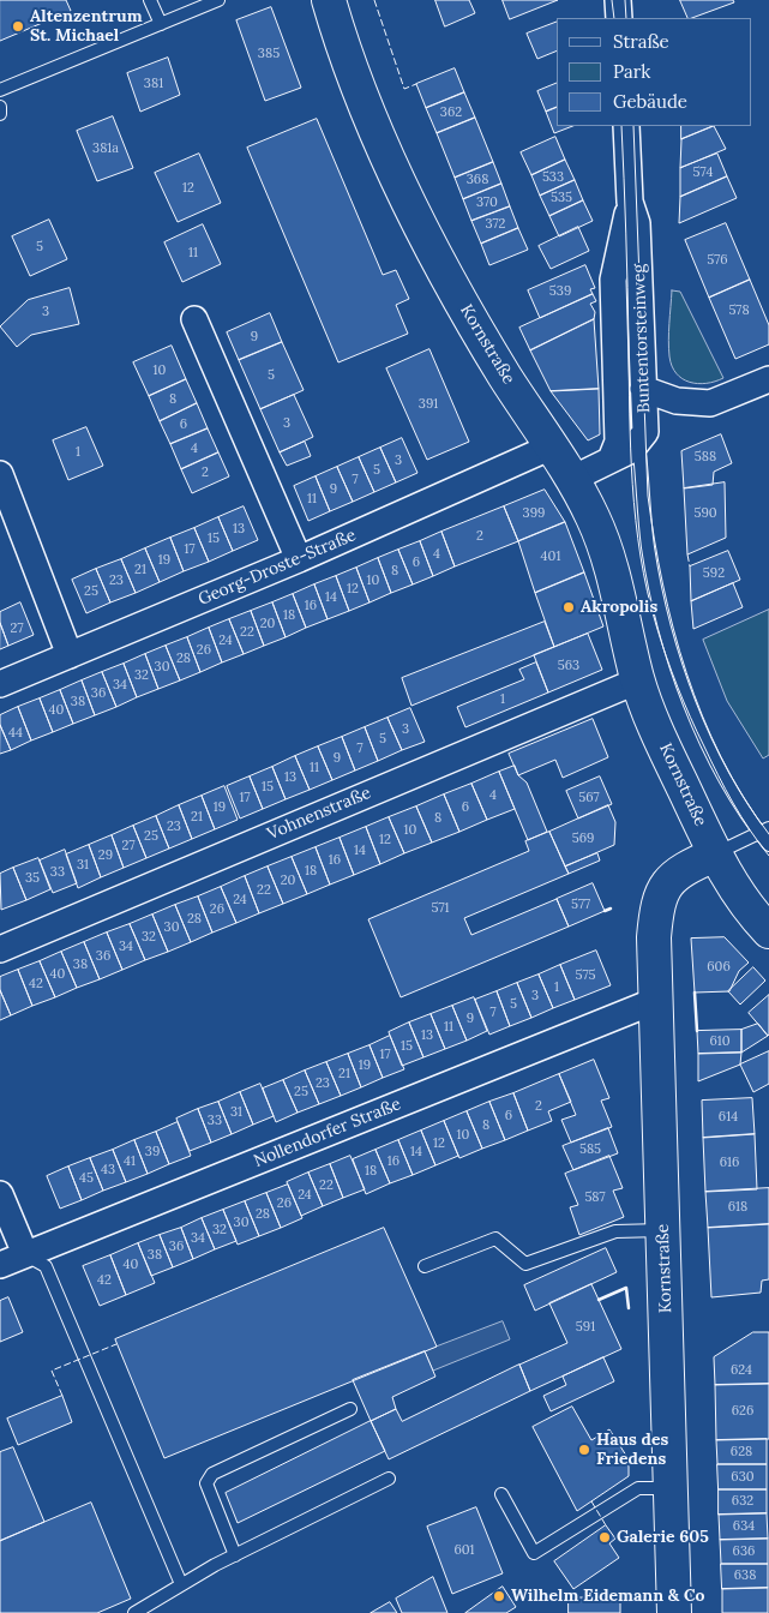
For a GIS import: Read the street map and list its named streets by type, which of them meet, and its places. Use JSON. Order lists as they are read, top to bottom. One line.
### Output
{"streets":{"street":["Buntentorsteinweg","Kornstraße","Georg-Droste-Straße","Vohnenstraße","Nollendorfer Straße"]},"crossings":[["Kornstraße","Georg-Droste-Straße"],["Kornstraße","Vohnenstraße"],["Kornstraße","Nollendorfer Straße"]],"places":["Altenzentrum St. Michael","Akropolis","Haus des Friedens","Galerie 605","Wilhelm Eidemann & Co"],"house_numbers":["385","381","362","381a","574","533","368","12","535","370","372","5","11","576","539","578","3","9","10","5","8","391","3","6","4","1","588","3","5","2","7","9","11","399","590","13","2","15","17","4","401","19","6","21","8","592","23","10","12","25","14","16","18","20","27","22","24","26","28","563","30","32","34","36","1","38","40","3","44","5","7","9","11","13","15","4","17","567","19","6","21","8","23","10","25","569","12","27","14","29","16","31","18","33","35","20","22","24","577","571","26","28","30","32","34","36","38","606","40","575","42","1","3","5","7","9","11","13","610","15","17","19","21","23","25","2","31","6","614","33","8","10","12","585","39","14","41","16","616","43","18","45","22","24","587","26","618","28","30","32","34","36","38","40","42","591","624","626","628","630","632","634","601","636","638"],"legend":["Straße","Park","Gebäude"]}
